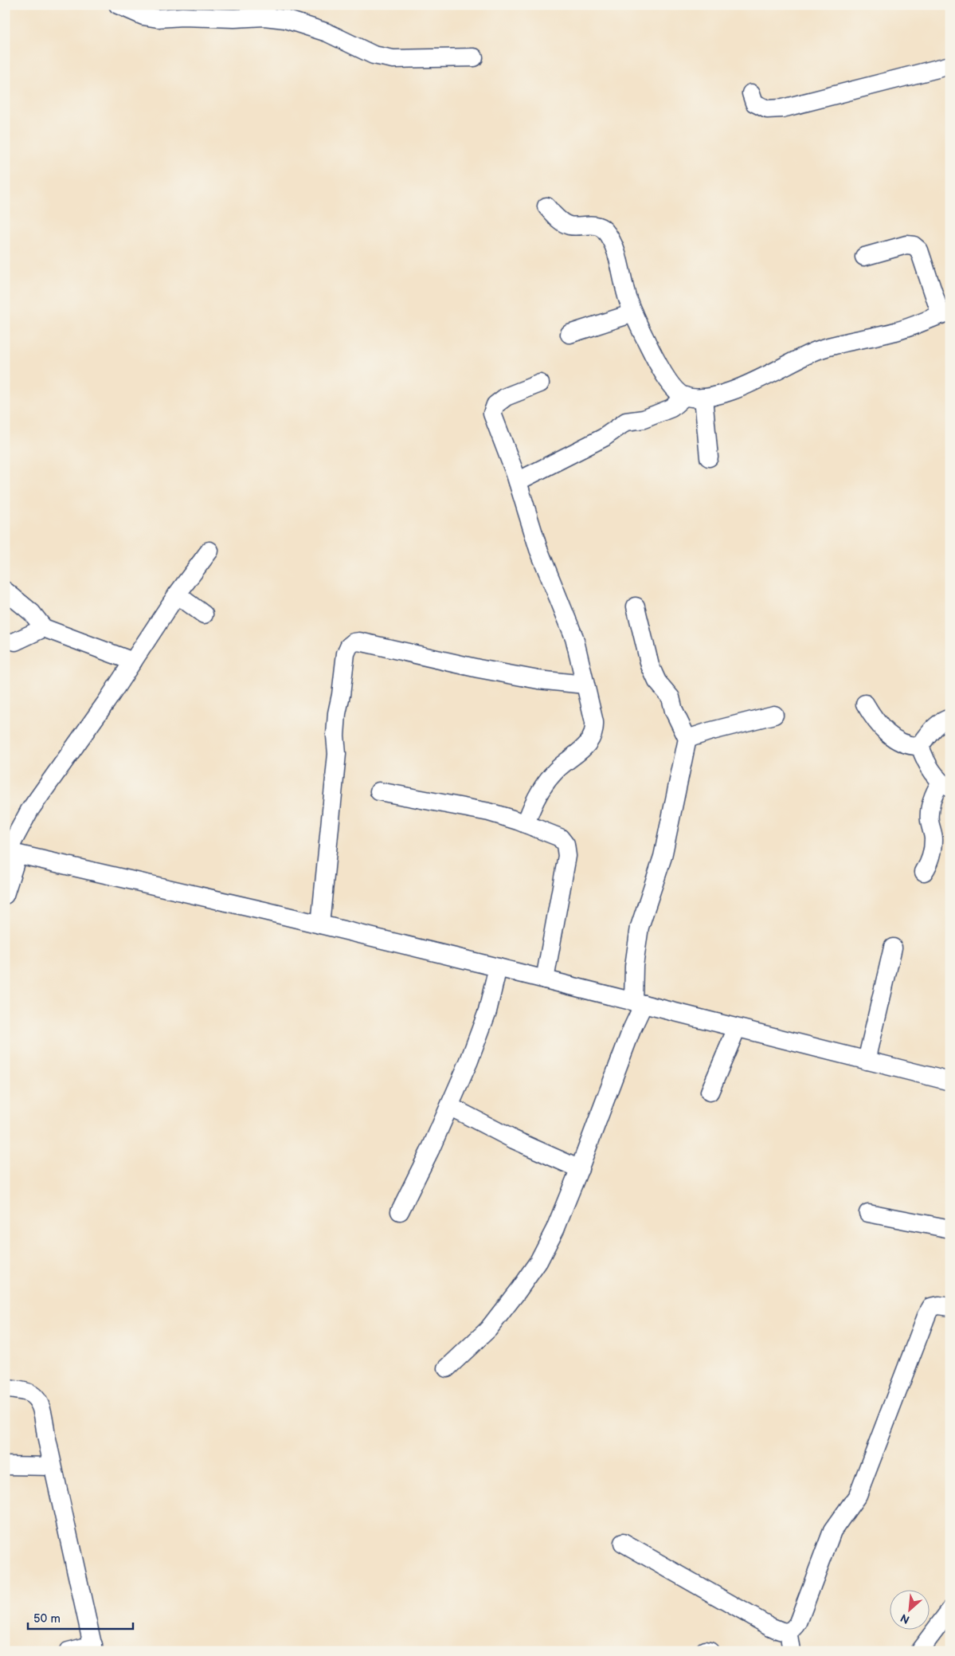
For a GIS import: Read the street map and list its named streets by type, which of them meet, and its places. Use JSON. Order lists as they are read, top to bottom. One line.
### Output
{"scale_bar":"50 m","north":"bottom left"}
